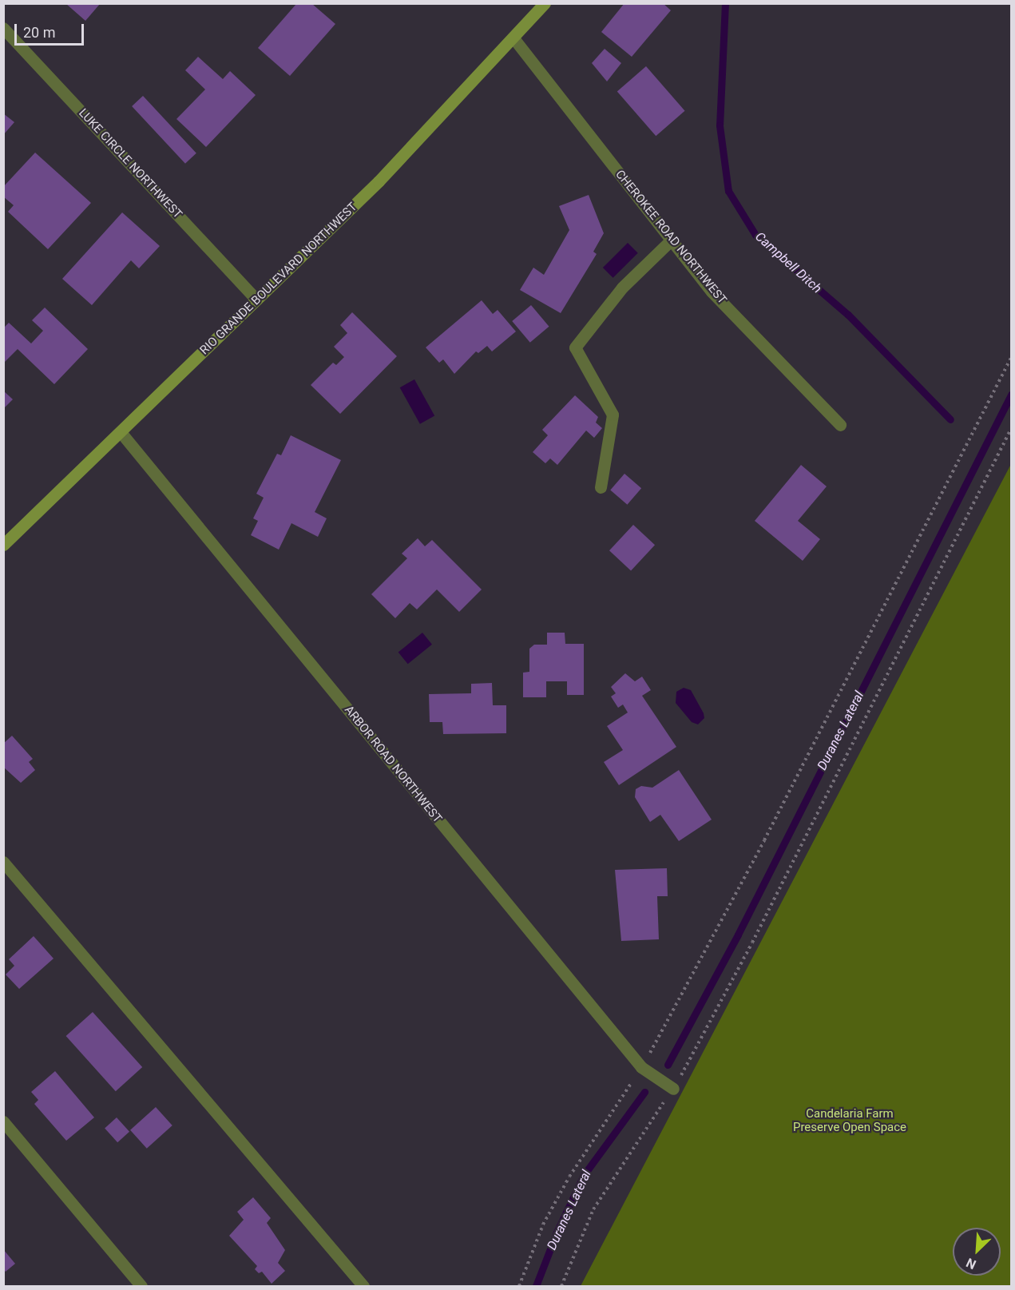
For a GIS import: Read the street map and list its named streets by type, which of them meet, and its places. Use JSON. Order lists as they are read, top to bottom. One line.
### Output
{"streets":{"main road":["RIO GRANDE BOULEVARD NORTHWEST"],"street":["LUKE CIRCLE NORTHWEST","CHEROKEE ROAD NORTHWEST","ARBOR ROAD NORTHWEST"]},"crossings":[["LUKE CIRCLE NORTHWEST","RIO GRANDE BOULEVARD NORTHWEST"],["CHEROKEE ROAD NORTHWEST","RIO GRANDE BOULEVARD NORTHWEST"],["RIO GRANDE BOULEVARD NORTHWEST","ARBOR ROAD NORTHWEST"]],"water":["Campbell Ditch","Duranes Lateral"],"parks":["Candelaria Farm Preserve Open Space"],"scale_bar":"20 m","north":"bottom left"}
